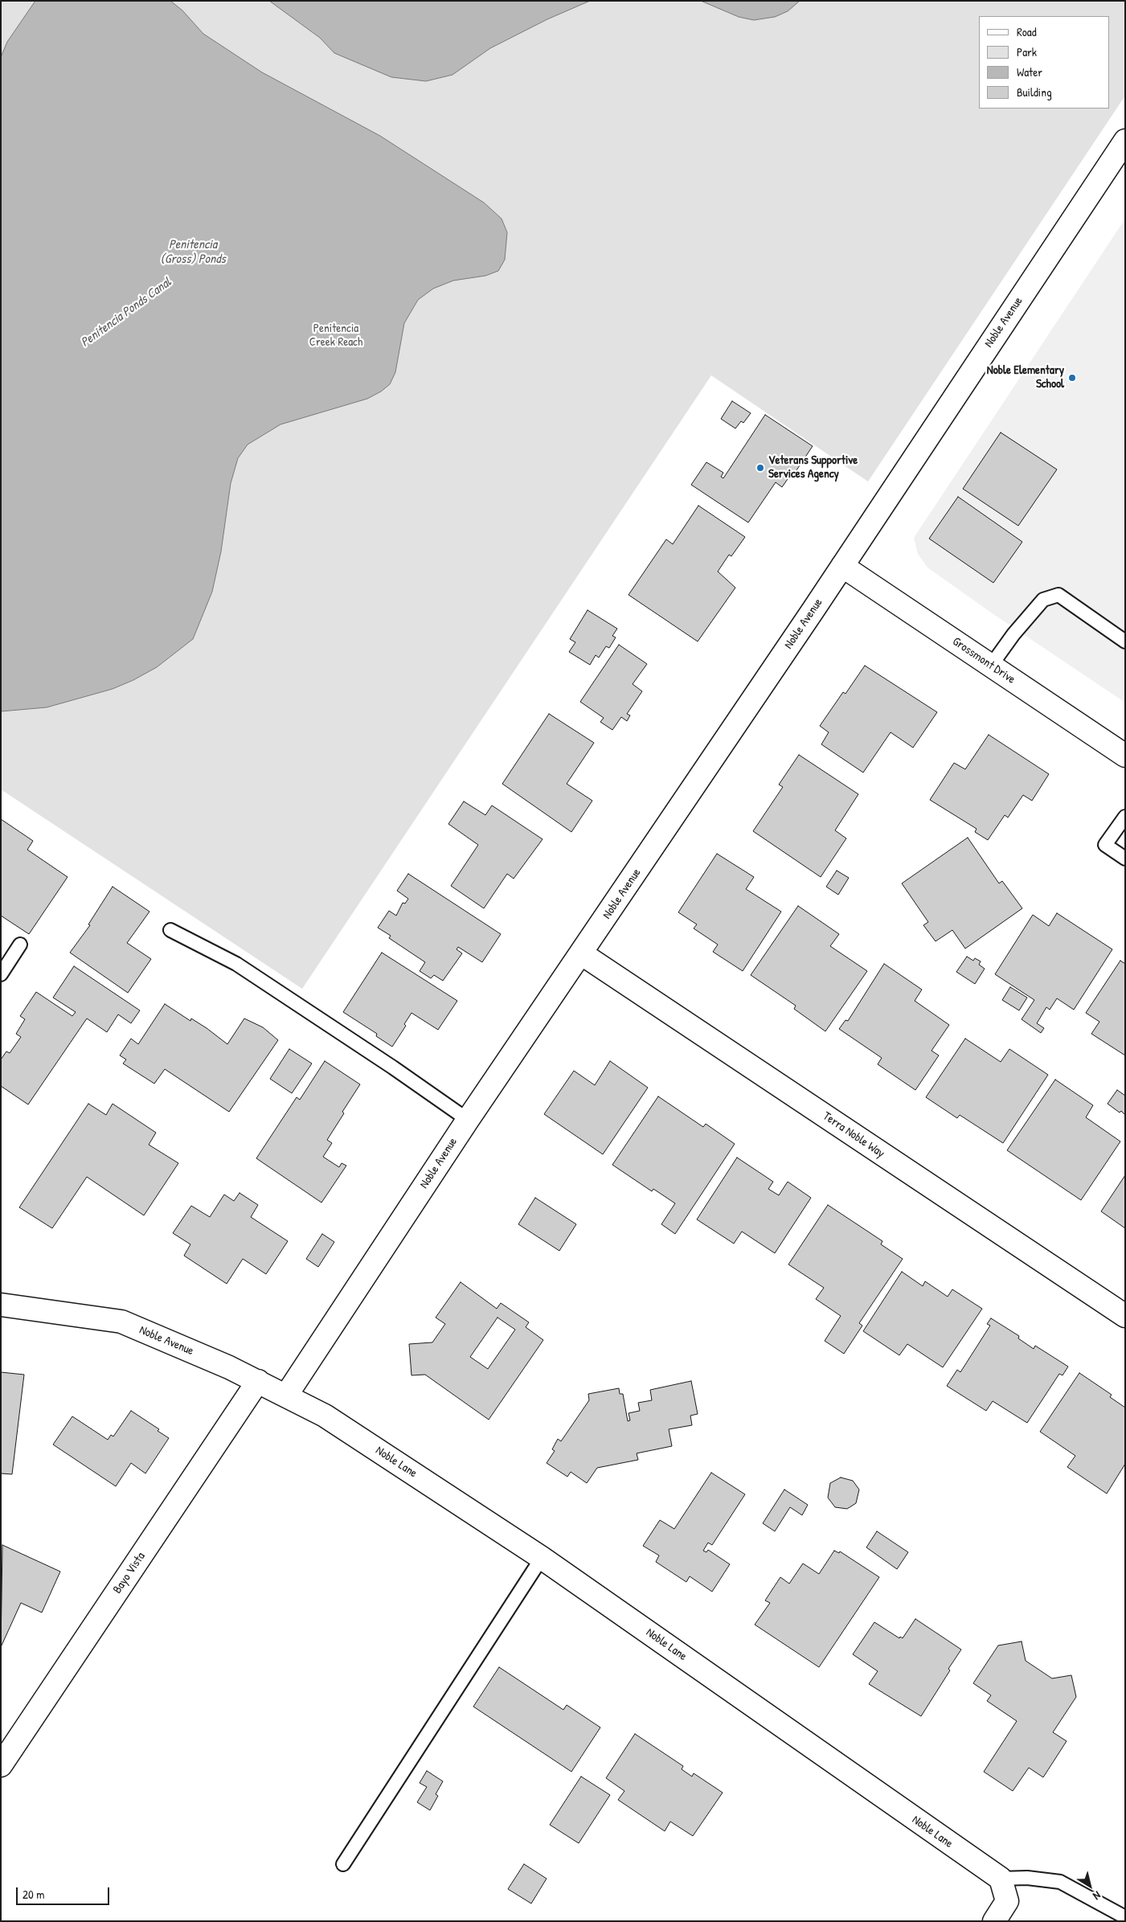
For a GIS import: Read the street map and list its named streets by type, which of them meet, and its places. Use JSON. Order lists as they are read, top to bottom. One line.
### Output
{"streets":{"street":["Noble Avenue","Grossmont Drive","Terra Noble Way","Noble Lane","Bayo Vista"]},"crossings":[["Noble Avenue","Grossmont Drive"],["Noble Avenue","Terra Noble Way"],["Noble Avenue","Noble Lane"],["Noble Avenue","Bayo Vista"]],"water":["Penitencia (Gross) Ponds","Penitencia Ponds Canal"],"parks":["Penitencia Creek Reach"],"places":["Noble Elementary School","Veterans Supportive Services Agency"],"legend":["Road","Park","Water","Building"],"scale_bar":"20 m","north":"bottom right"}
